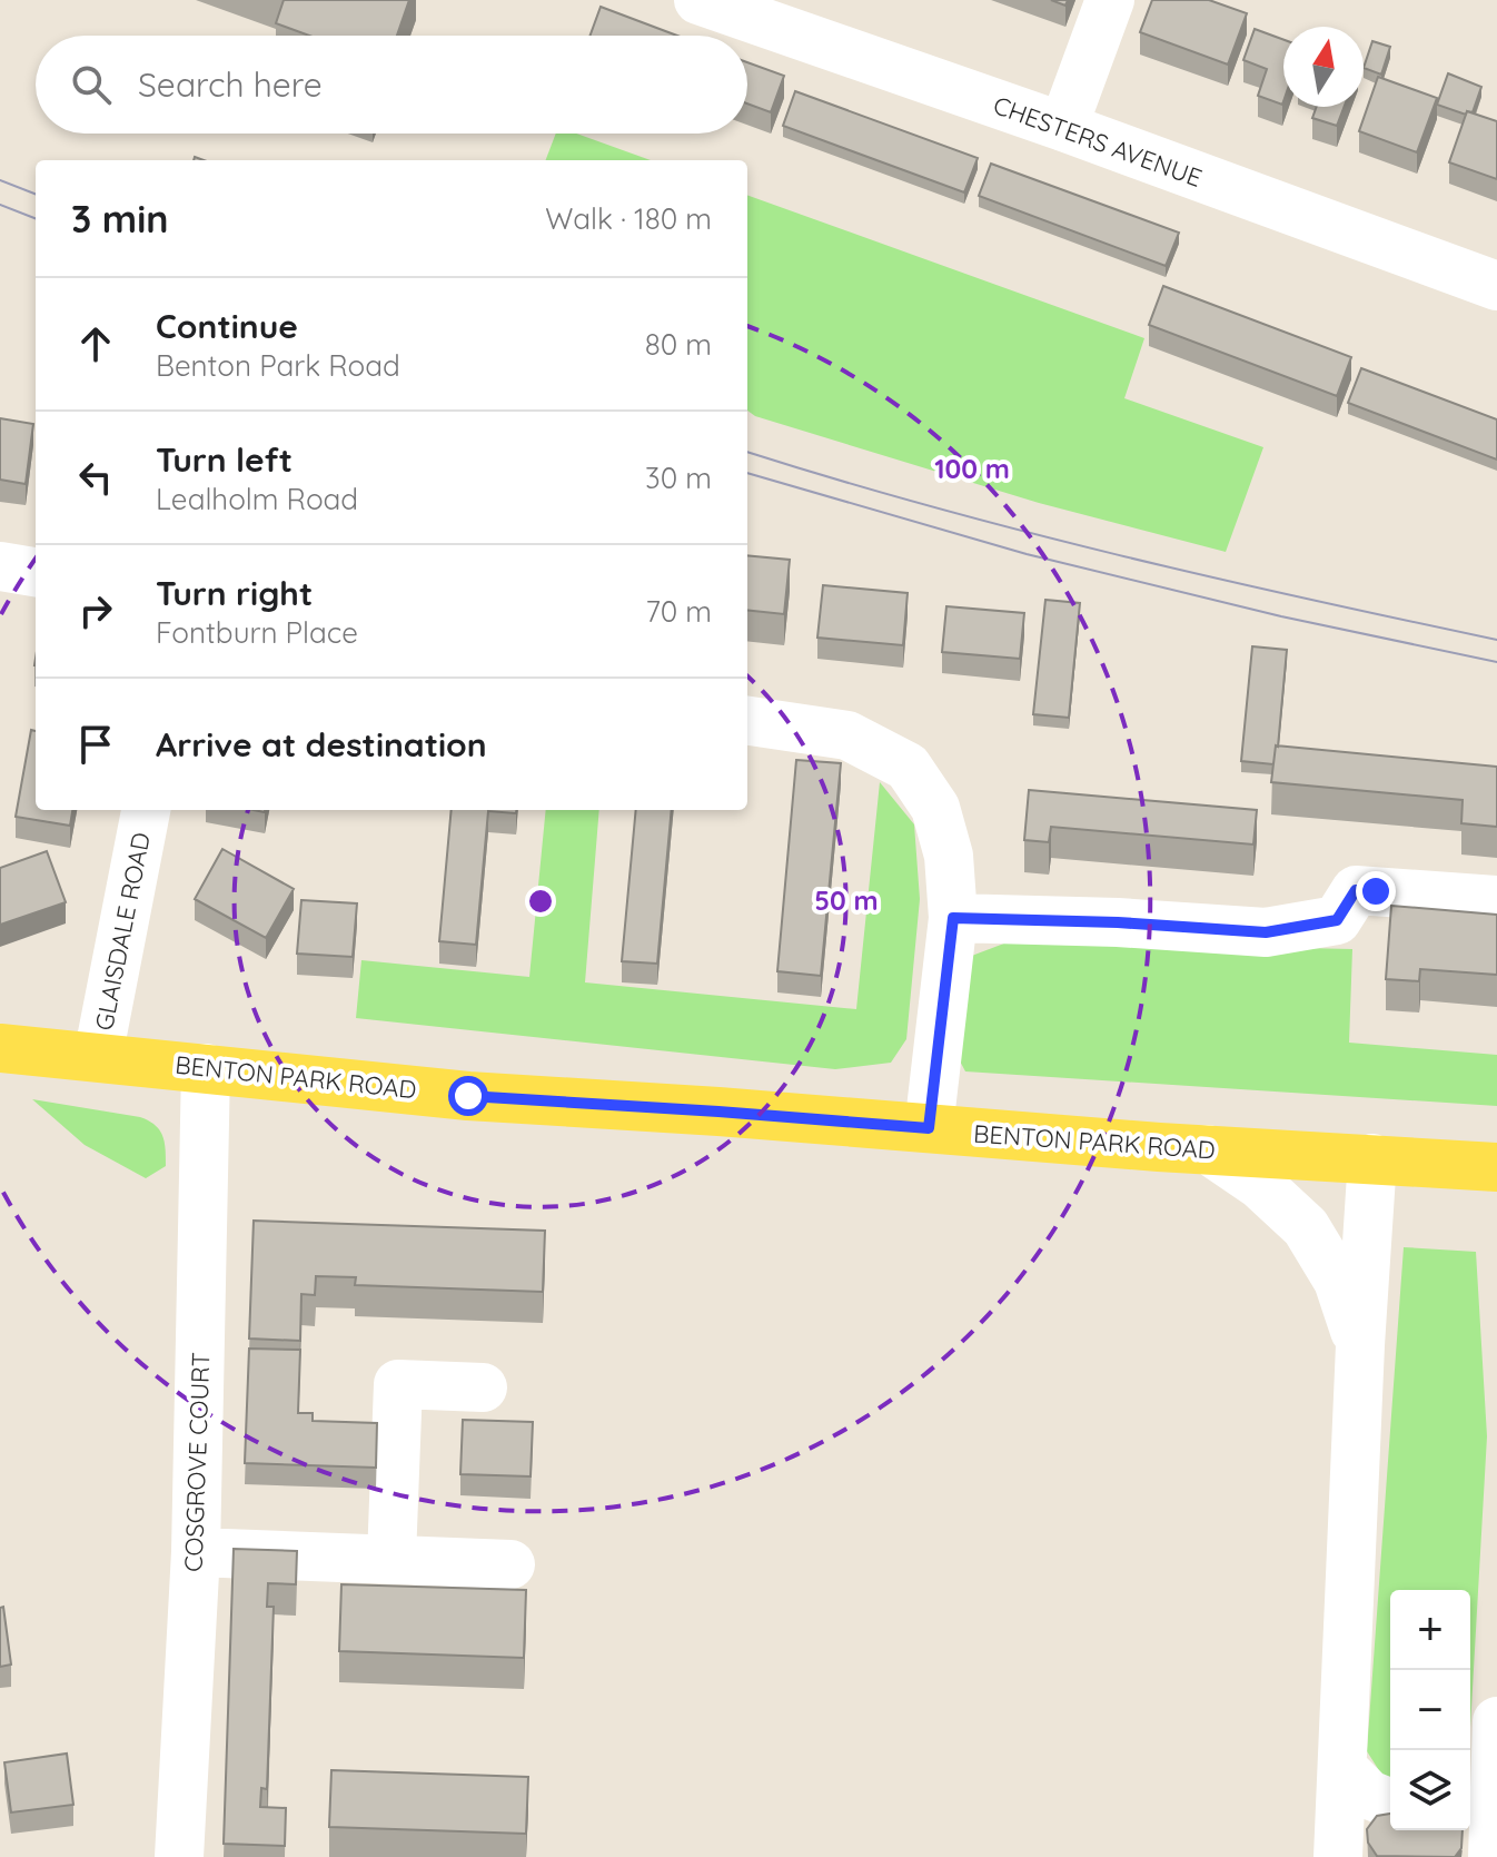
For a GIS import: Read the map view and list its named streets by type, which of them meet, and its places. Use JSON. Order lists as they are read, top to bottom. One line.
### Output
{"streets":{"main road":["BENTON PARK ROAD"],"street":["CHESTERS AVENUE","GLAISDALE ROAD","COSGROVE COURT"]},"crossings":[["GLAISDALE ROAD","BENTON PARK ROAD"],["BENTON PARK ROAD","COSGROVE COURT"]],"north":"top","page":{"search":"Search here","heading":["3 min","Walk · 180 m"],"list":[["Continue","Benton Park Road","80 m"],["Turn left","Lealholm Road","30 m"],["Turn right","Fontburn Place","70 m"],"Arrive at destination"],"map_buttons":["+","−"]},"rings":["100 m","50 m"]}
